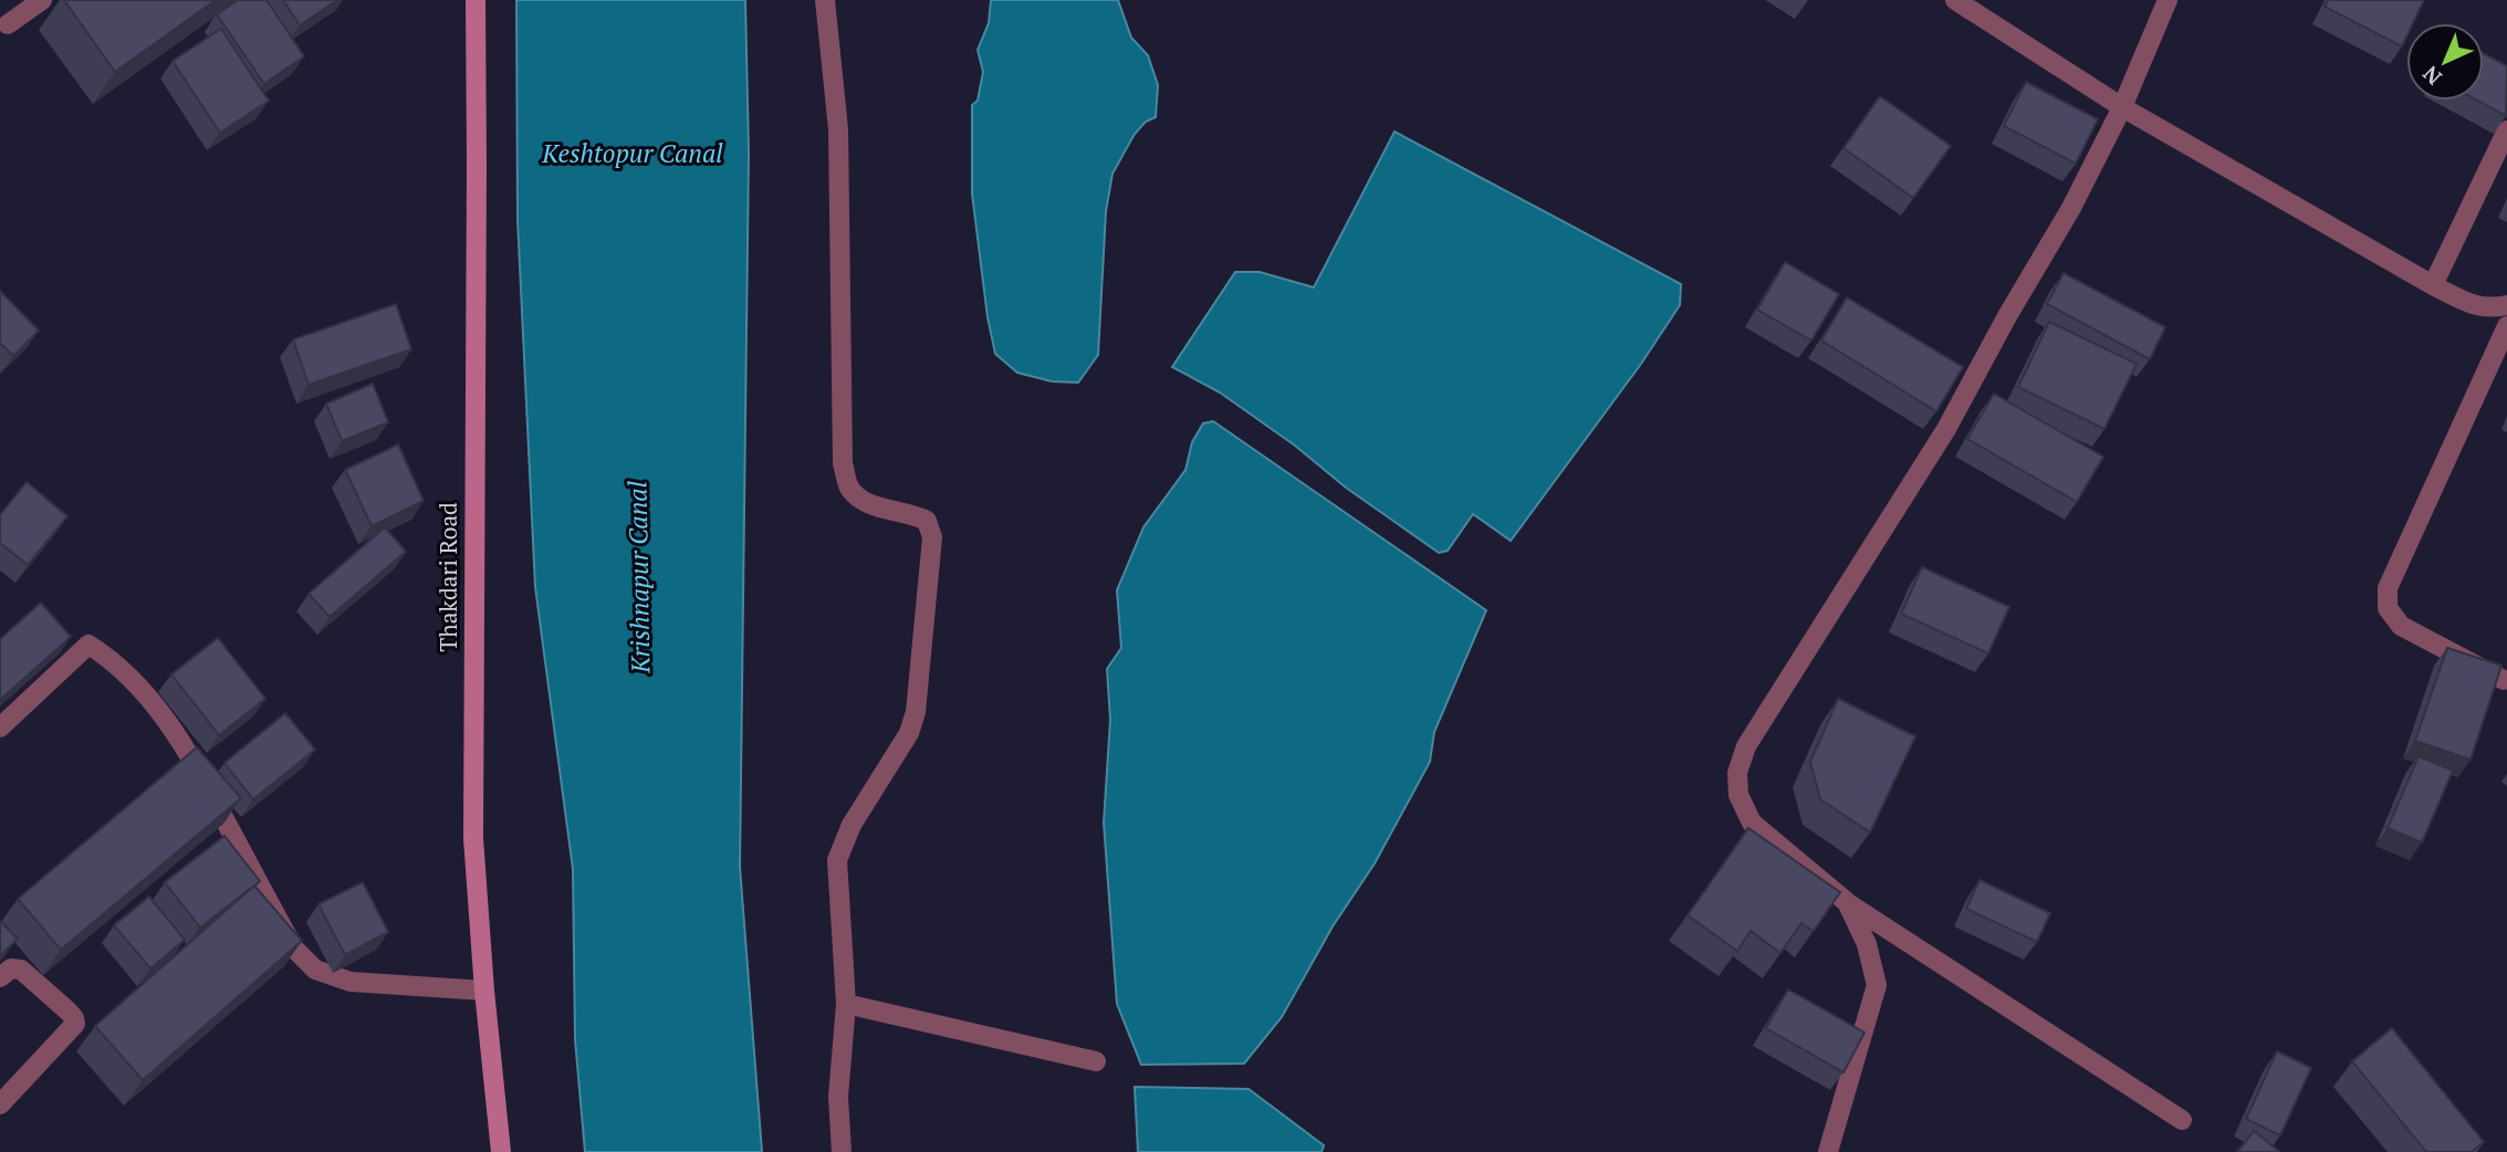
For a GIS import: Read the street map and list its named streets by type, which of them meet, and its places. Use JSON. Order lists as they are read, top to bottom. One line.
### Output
{"streets":{"street":["Thakdari Road"]},"water":["Keshtopur Canal","Krishnapur Canal"],"north":"bottom left"}
